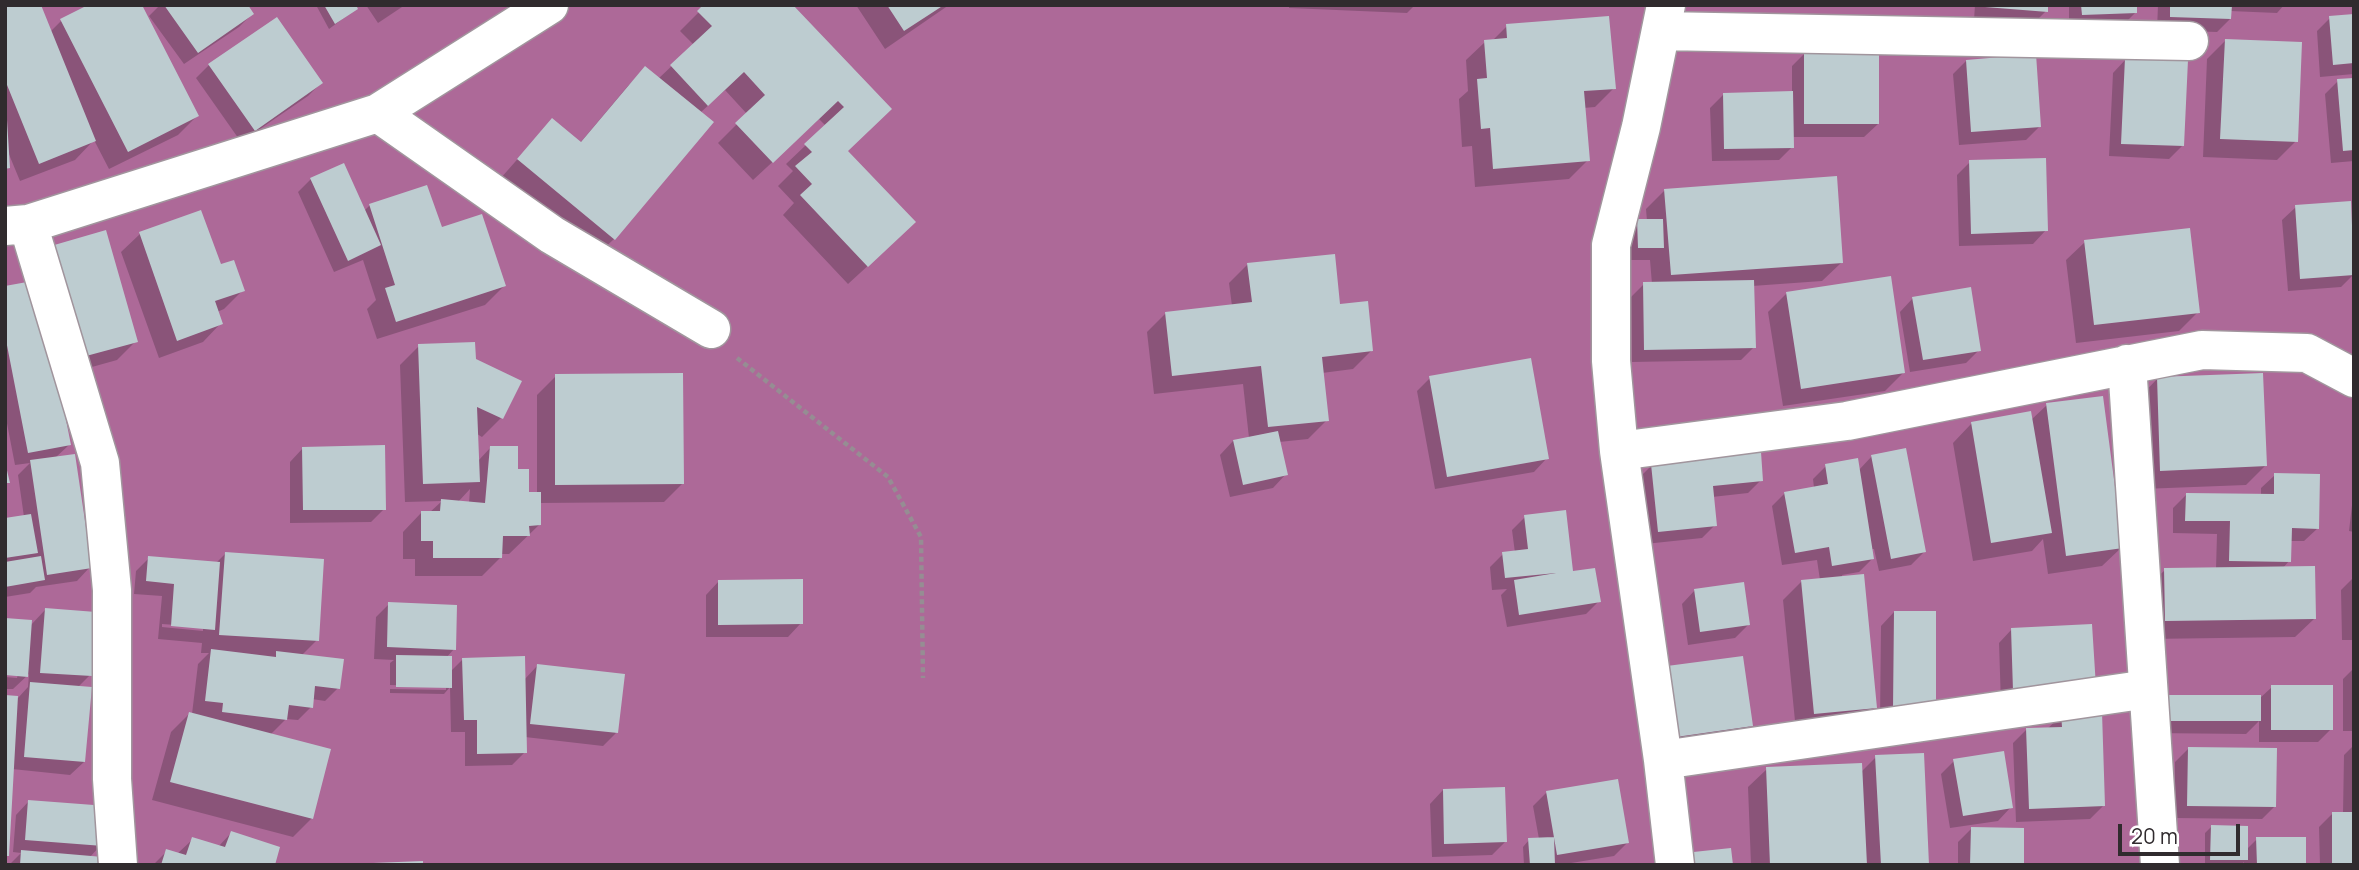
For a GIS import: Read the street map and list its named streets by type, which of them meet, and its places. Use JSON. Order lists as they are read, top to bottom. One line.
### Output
{"scale_bar":"20 m"}
